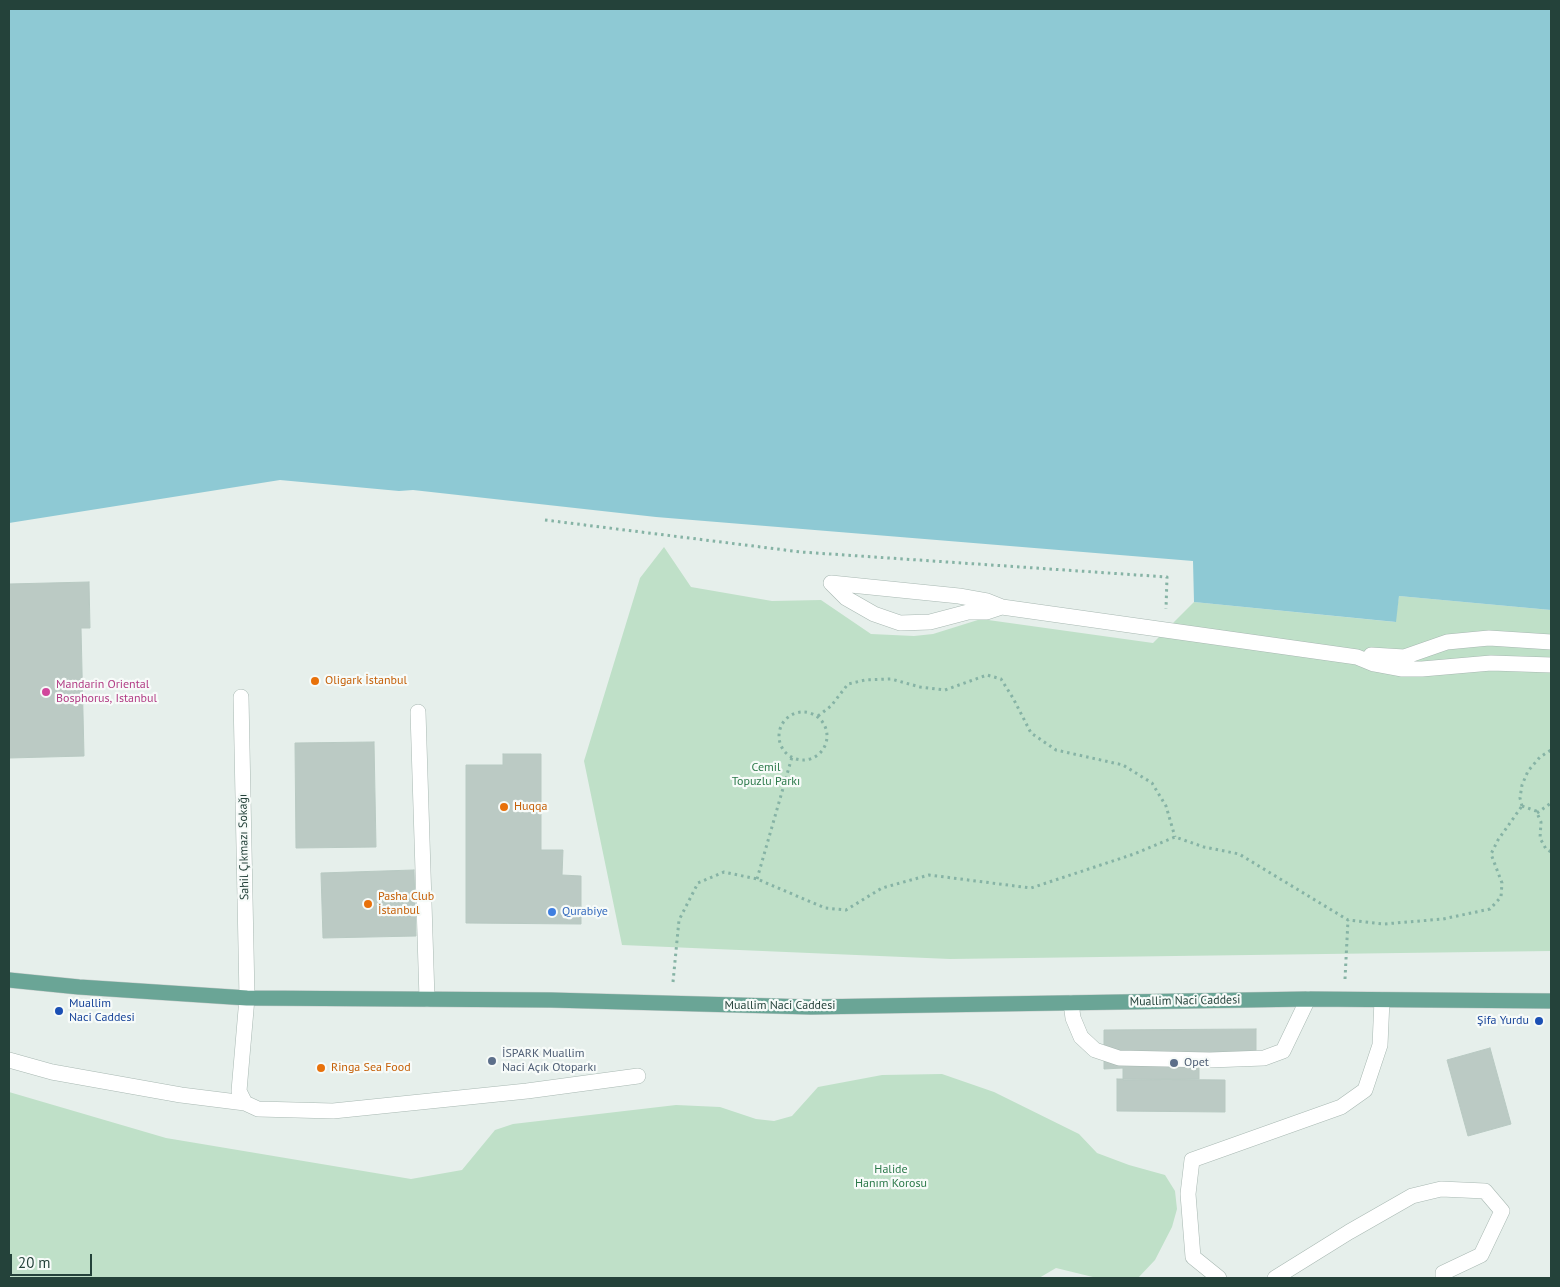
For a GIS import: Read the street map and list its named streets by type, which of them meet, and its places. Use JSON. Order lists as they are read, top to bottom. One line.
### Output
{"streets":{"main road":["Muallim Naci Caddesi"],"lane":["Sahil Çıkmazı Sokağı"]},"crossings":[["Sahil Çıkmazı Sokağı","Muallim Naci Caddesi"]],"parks":["Cemil Topuzlu Parkı","Halide Hanım Korosu"],"places":["Oligark İstanbul","Mandarin Oriental Bosphorus, Istanbul","Huqqa","Pasha Club İstanbul","Qurabiye","Muallim Naci Caddesi","Şifa Yurdu","İSPARK Muallim Naci Açık Otoparkı","Opet","Ringa Sea Food"],"scale_bar":"20 m"}
